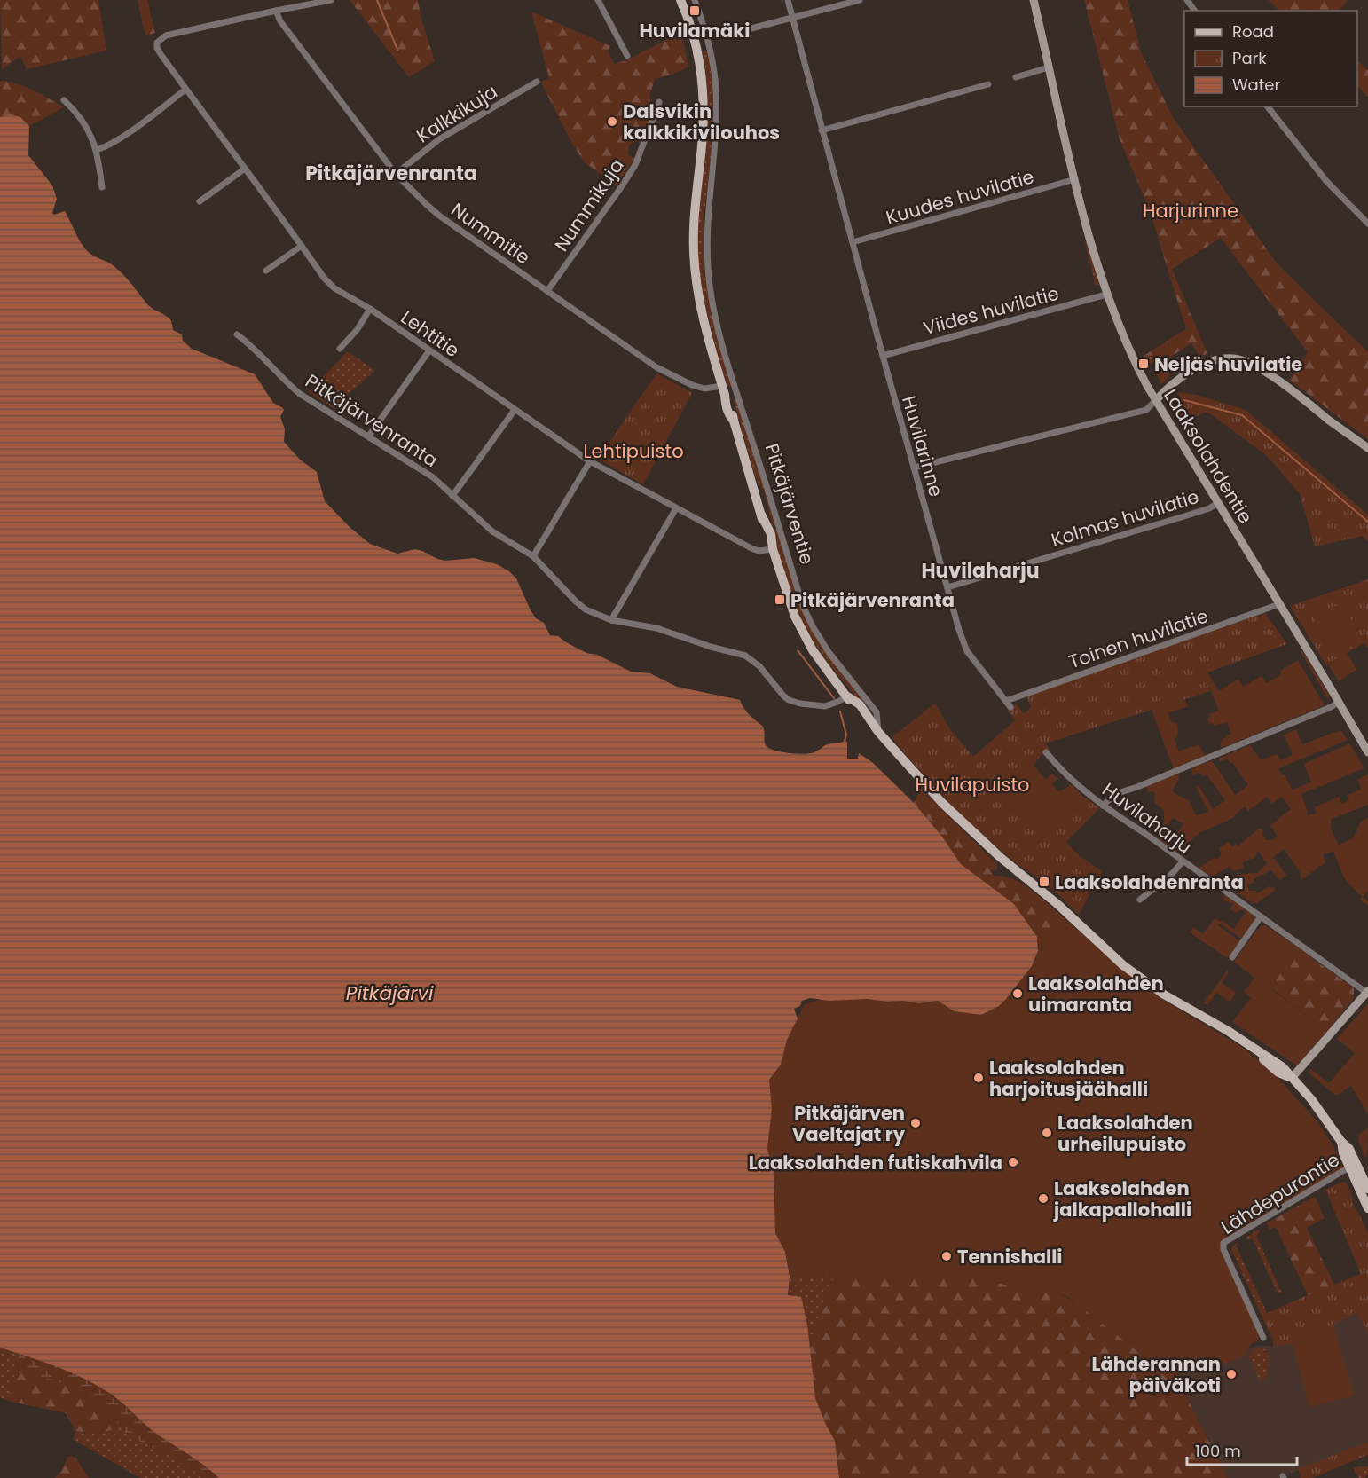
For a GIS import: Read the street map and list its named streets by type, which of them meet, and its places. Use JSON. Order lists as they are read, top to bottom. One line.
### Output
{"streets":{"main road":["Pitkäjärventie"],"street":["Kalkkikuja","Kuudes huvilatie","Nummikuja","Nummitie","Viides huvilatie","Lehtitie","Pitkäjärvenranta","Huvilarinne","Laaksolahdentie","Kolmas huvilatie","Toinen huvilatie","Huvilaharju","Lähdepurontie"]},"crossings":[["Kalkkikuja","Nummitie"],["Kuudes huvilatie","Huvilarinne"],["Kuudes huvilatie","Laaksolahdentie"],["Nummikuja","Nummitie"],["Nummitie","Lehtitie"],["Nummitie","Pitkäjärventie"],["Viides huvilatie","Huvilarinne"],["Viides huvilatie","Laaksolahdentie"],["Lehtitie","Pitkäjärventie"],["Pitkäjärvenranta","Pitkäjärventie"],["Huvilarinne","Kolmas huvilatie"],["Huvilarinne","Toinen huvilatie"],["Laaksolahdentie","Kolmas huvilatie"],["Laaksolahdentie","Toinen huvilatie"],["Pitkäjärventie","Lähdepurontie"]],"districts":["Pitkäjärvenranta","Huvilaharju"],"water":["Pitkäjärvi"],"parks":["Harjurinne","Lehtipuisto","Huvilapuisto"],"places":{"transit":["Huvilamäki","Neljäs huvilatie","Pitkäjärvenranta","Laaksolahdenranta"],"other":["Dalsvikin kalkkikivilouhos","Laaksolahden uimaranta","Laaksolahden harjoitusjäähalli","Pitkäjärven Vaeltajat ry","Laaksolahden urheilupuisto","Laaksolahden futiskahvila","Laaksolahden jalkapallohalli","Tennishalli","Lähderannan päiväkoti"]},"legend":["Road","Park","Water"],"scale_bar":"100 m"}
